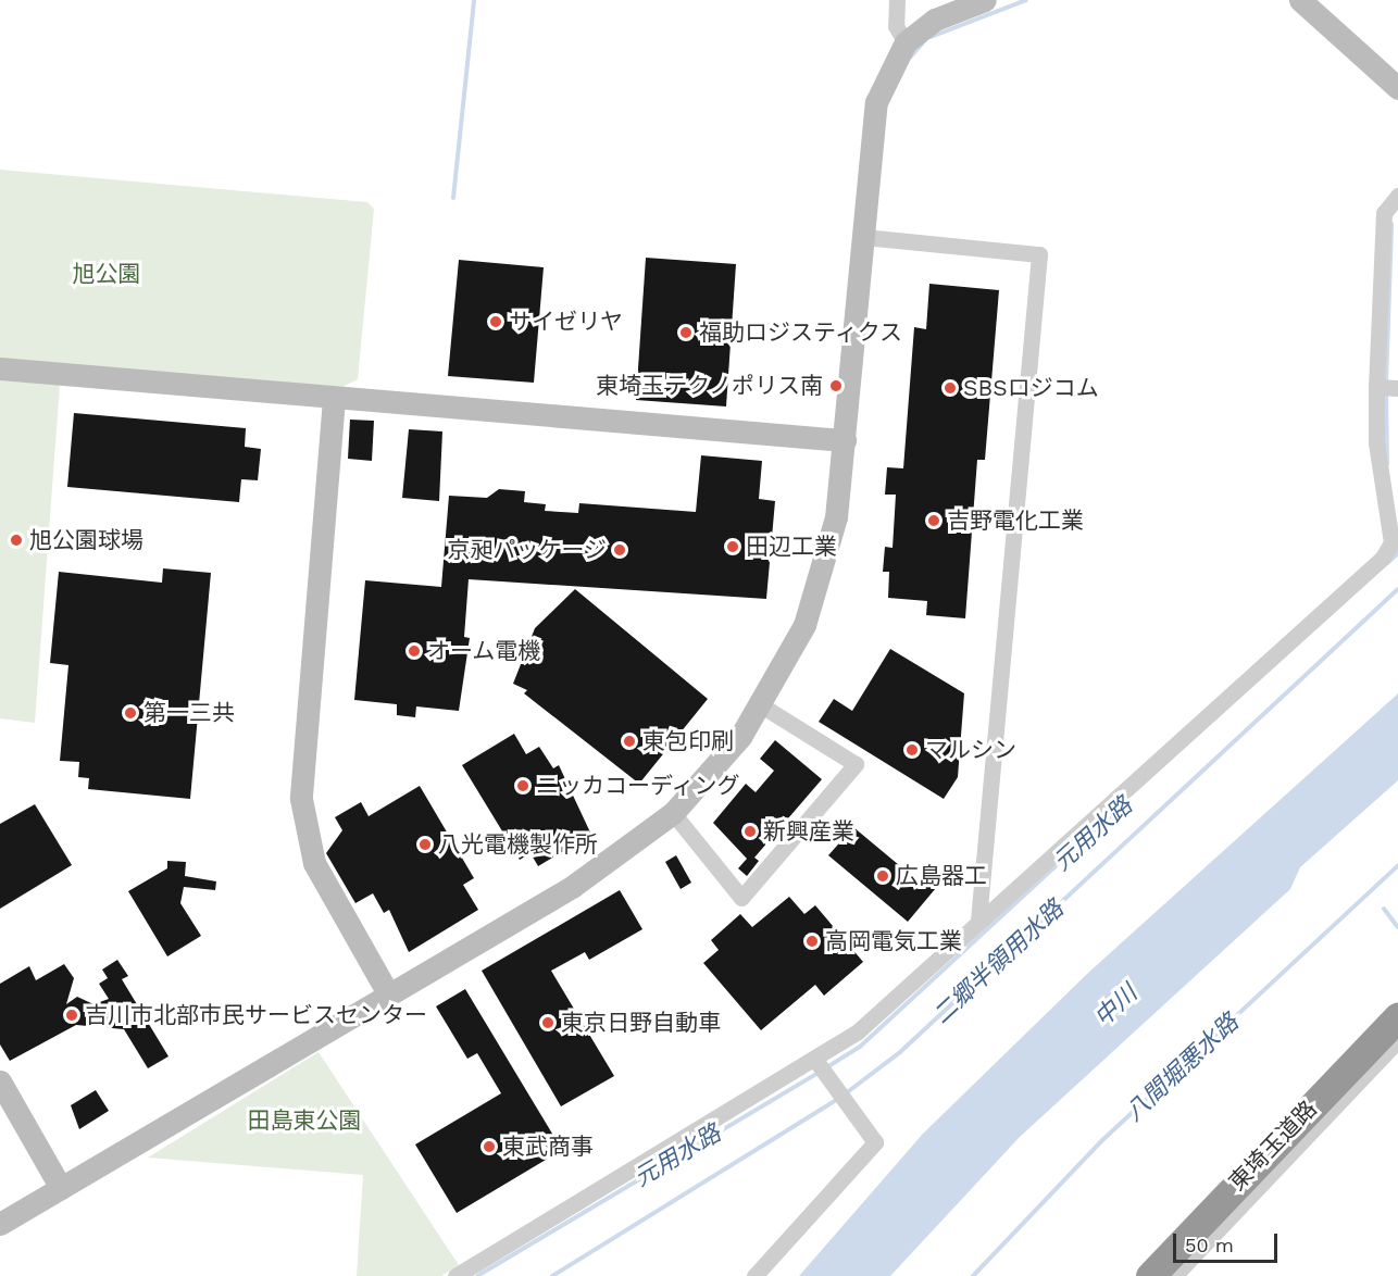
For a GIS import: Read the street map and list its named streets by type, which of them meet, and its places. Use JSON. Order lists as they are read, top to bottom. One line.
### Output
{"streets":{"highway":["東埼玉道路"]},"water":["元用水路","二郷半領用水路","中川","八間堀悪水路"],"parks":["旭公園","田島東公園"],"places":["サイゼリヤ","福助ロジスティクス","東埼玉テクノポリス南","SBSロジコム","吉野電化工業","旭公園球場","田辺工業","京昶パッケージ","オーム電機","第一三共","東包印刷","マルシン","ニッカコーディング","新興産業","八光電機製作所","広島器工","高岡電気工業","吉川市北部市民サービスセンター","東京日野自動車","東武商事"],"scale_bar":"50 m"}
